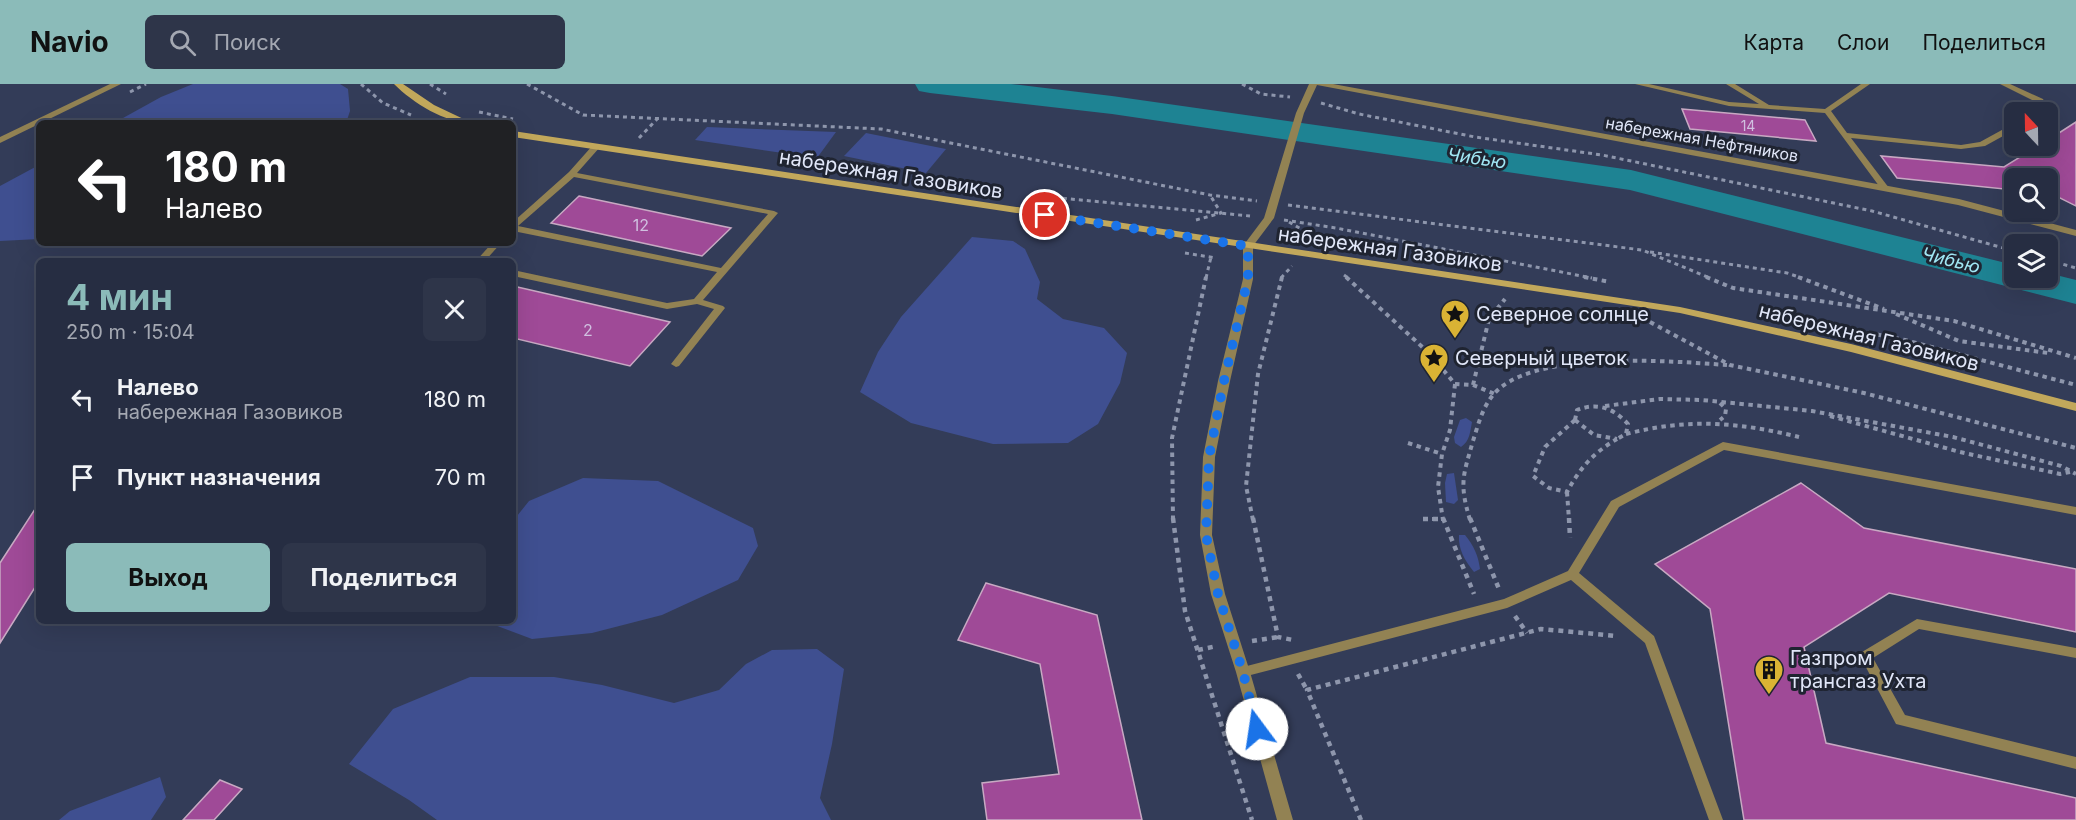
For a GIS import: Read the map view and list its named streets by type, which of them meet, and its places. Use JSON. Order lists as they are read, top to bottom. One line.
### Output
{"streets":{"main road":["набережная Газовиков"],"street":["набережная Нефтяников"]},"water":["Чибью"],"places":{"place":["Северное солнце","Северный цветок"],"building":["Газпром трансгаз Ухта"]},"house_numbers":["14","12","2"],"north":"top","page":{"header":"Navio","search":"Поиск","nav":["Карта","Слои","Поделиться"],"turn":["180 m","Налево"],"heading":["4 мин","250 m · 15:04"],"list":[{"name":"Налево","note":"набережная Газовиков","value":"180 m"},{"name":"Пункт назначения","value":"70 m"}],"buttons":["Выход","Поделиться"]}}
